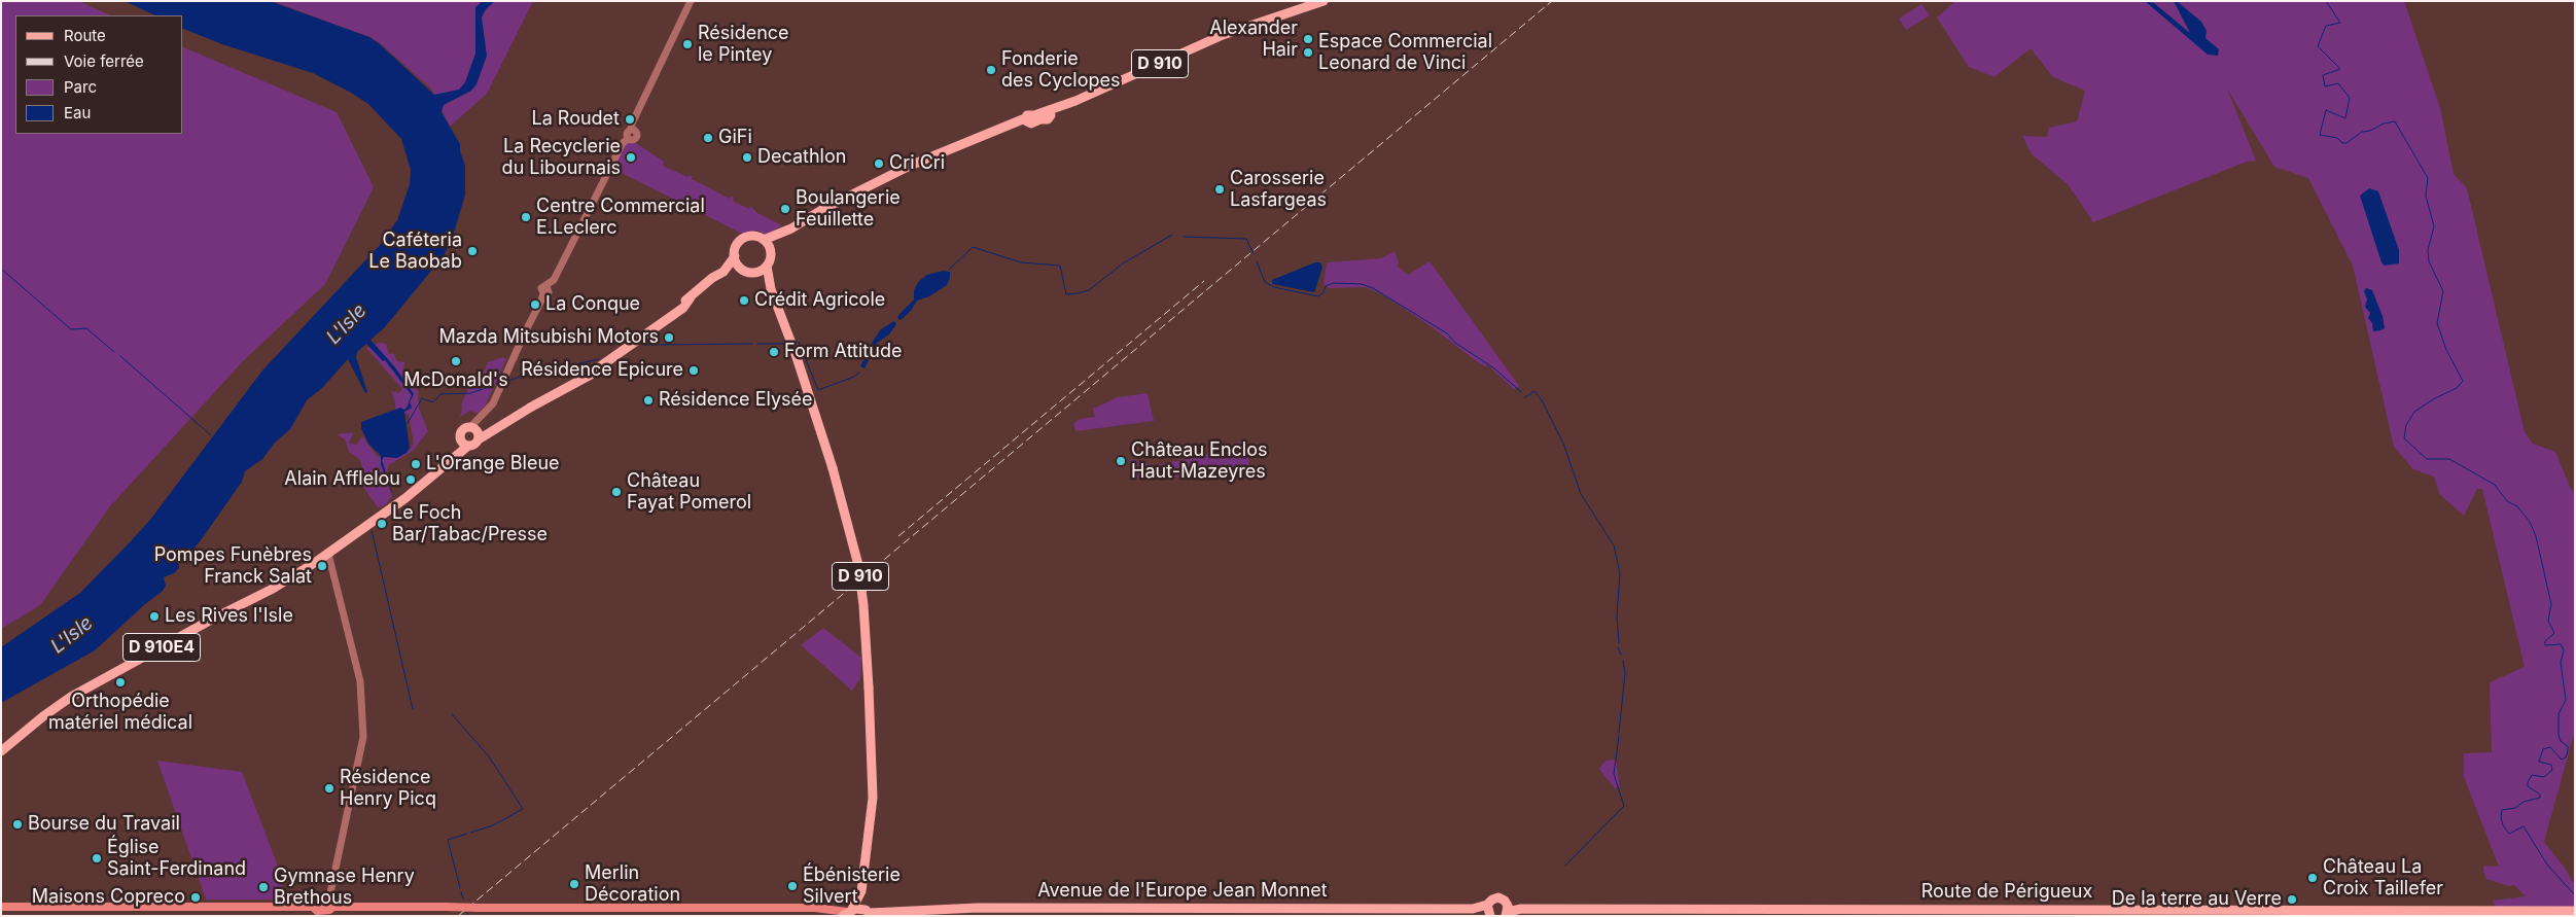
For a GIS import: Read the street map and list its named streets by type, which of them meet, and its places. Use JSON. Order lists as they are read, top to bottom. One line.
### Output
{"streets":{"main road":["D 910","D 910E4","Avenue de l'Europe Jean Monnet","Route de Périgueux"]},"crossings":[["D 910","Avenue de l'Europe Jean Monnet"],["Avenue de l'Europe Jean Monnet","Route de Périgueux"]],"water":["L'Isle"],"places":["Alexander Hair","Résidence le Pintey","Espace Commercial Leonard de Vinci","Fonderie des Cyclopes","La Roudet","GiFi","La Recyclerie du Libournais","Decathlon","Cri Cri","Carosserie Lasfargeas","Boulangerie Feuillette","Centre Commercial E.Leclerc","Caféteria Le Baobab","Crédit Agricole","La Conque","Mazda Mitsubishi Motors","Form Attitude","McDonald's","Résidence Epicure","Résidence Elysée","Château Enclos Haut-Mazeyres","L'Orange Bleue","Alain Afflelou","Château Fayat Pomerol","Le Foch Bar/Tabac/Presse","Pompes Funèbres Franck Salat","Les Rives l'Isle","Orthopédie matériel médical","Résidence Henry Picq","Bourse du Travail","Église Saint-Ferdinand","Château La Croix Taillefer","Merlin Décoration","Ébénisterie Silvert","Gymnase Henry Brethous","Maisons Copreco","De la terre au Verre"],"legend":["Route","Voie ferrée","Parc","Eau"]}
